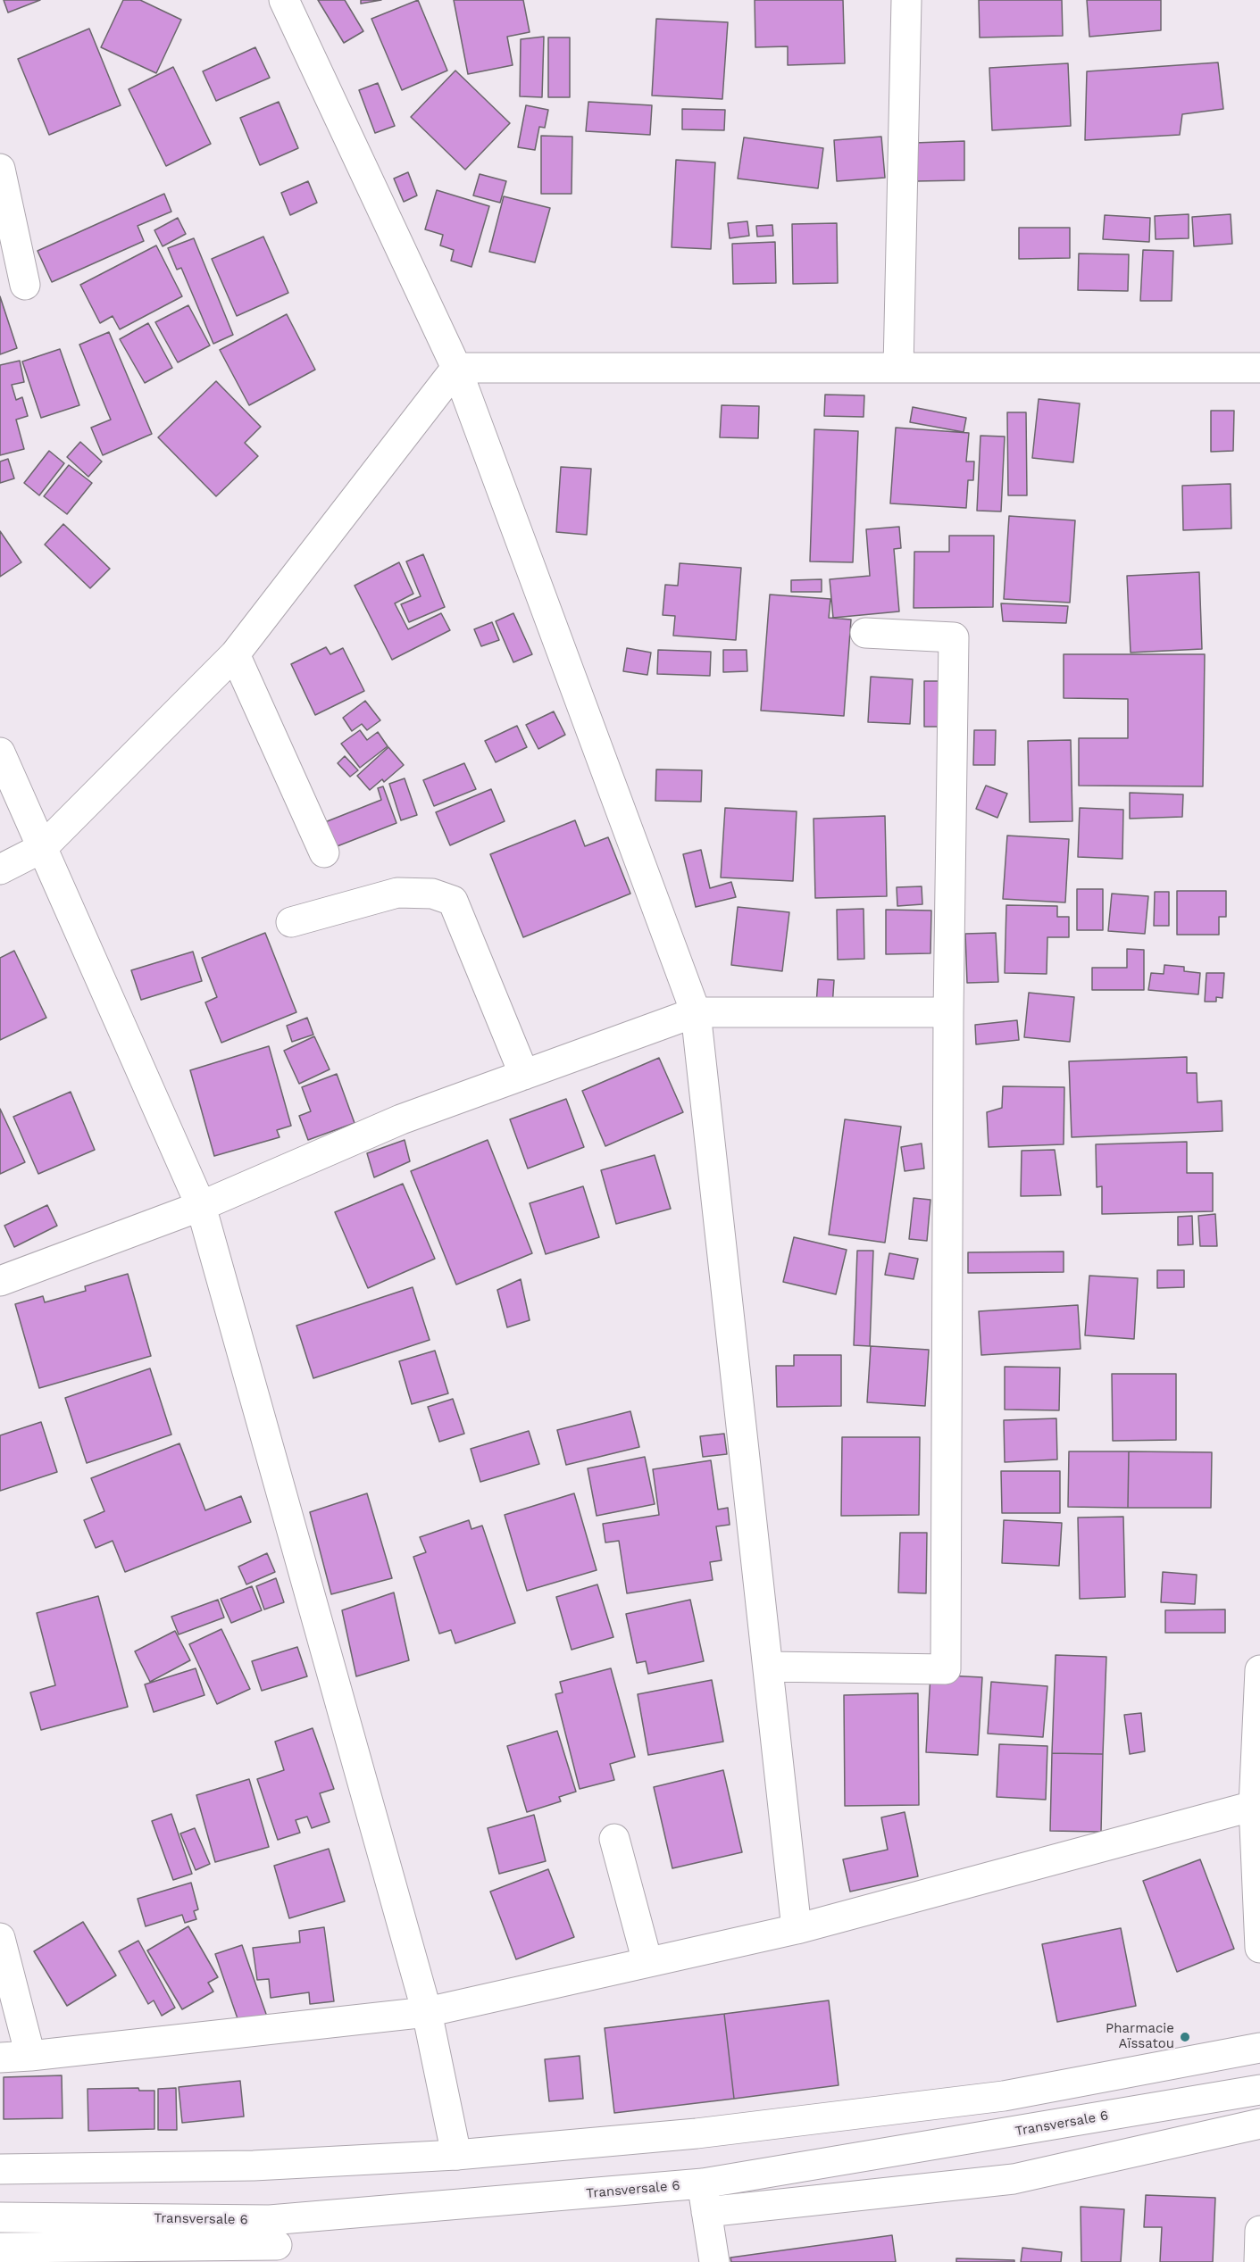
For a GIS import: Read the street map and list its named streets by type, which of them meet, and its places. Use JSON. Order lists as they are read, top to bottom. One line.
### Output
{"streets":{"street":["Transversale 6"]},"places":["Pharmacie Aïssatou"]}
